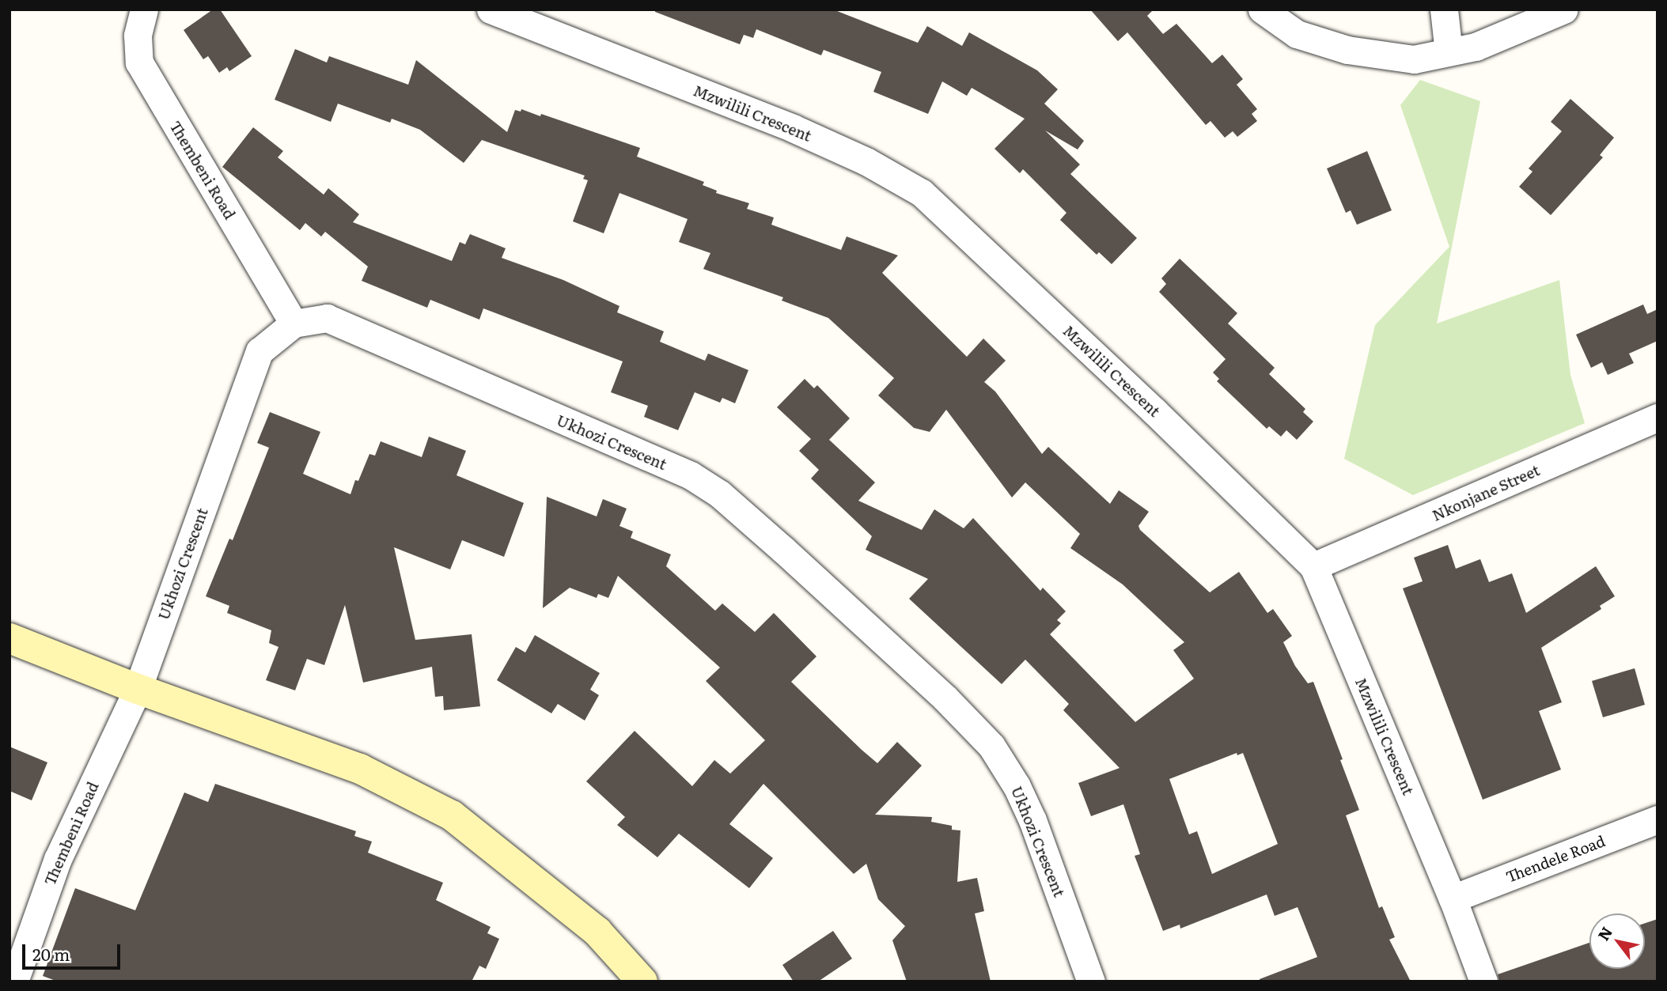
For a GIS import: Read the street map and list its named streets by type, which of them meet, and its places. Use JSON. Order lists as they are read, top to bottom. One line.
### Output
{"streets":{"street":["Mzwilili Crescent","Thembeni Road","Ukhozi Crescent","Nkonjane Street","Thendele Road"]},"crossings":[["Mzwilili Crescent","Nkonjane Street"],["Mzwilili Crescent","Thendele Road"],["Thembeni Road","Ukhozi Crescent"]],"scale_bar":"20 m","north":"top left"}
